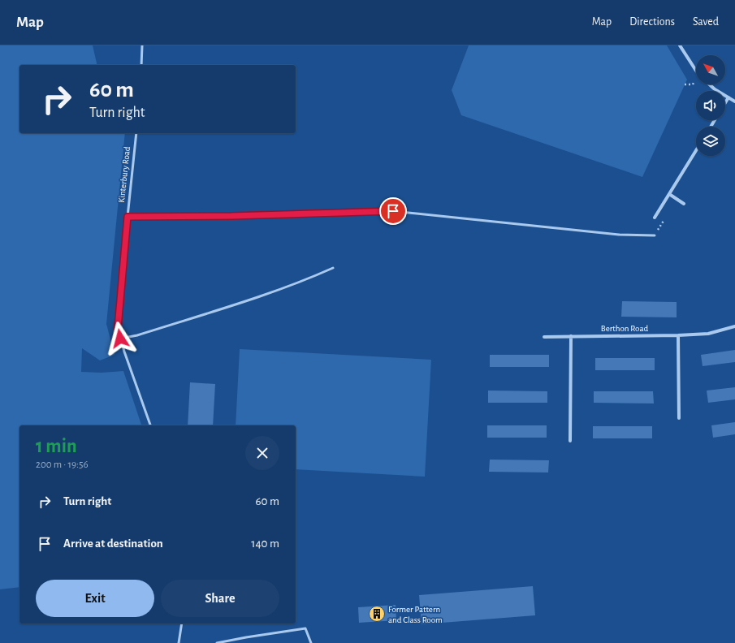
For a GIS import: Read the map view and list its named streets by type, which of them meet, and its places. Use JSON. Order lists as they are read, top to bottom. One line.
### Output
{"streets":{"street":["Berthon Road"],"lane":["Kinterbury Road"]},"places":{"building":["Former Pattern and Class Room"]},"north":"top left","page":{"header":"Map","nav":["Map","Directions","Saved"],"turn":["60 m","Turn right"],"heading":["1 min","200 m · 19:56"],"list":[{"name":"Turn right","value":"60 m"},{"name":"Arrive at destination","value":"140 m"}],"buttons":["Exit","Share"]}}
